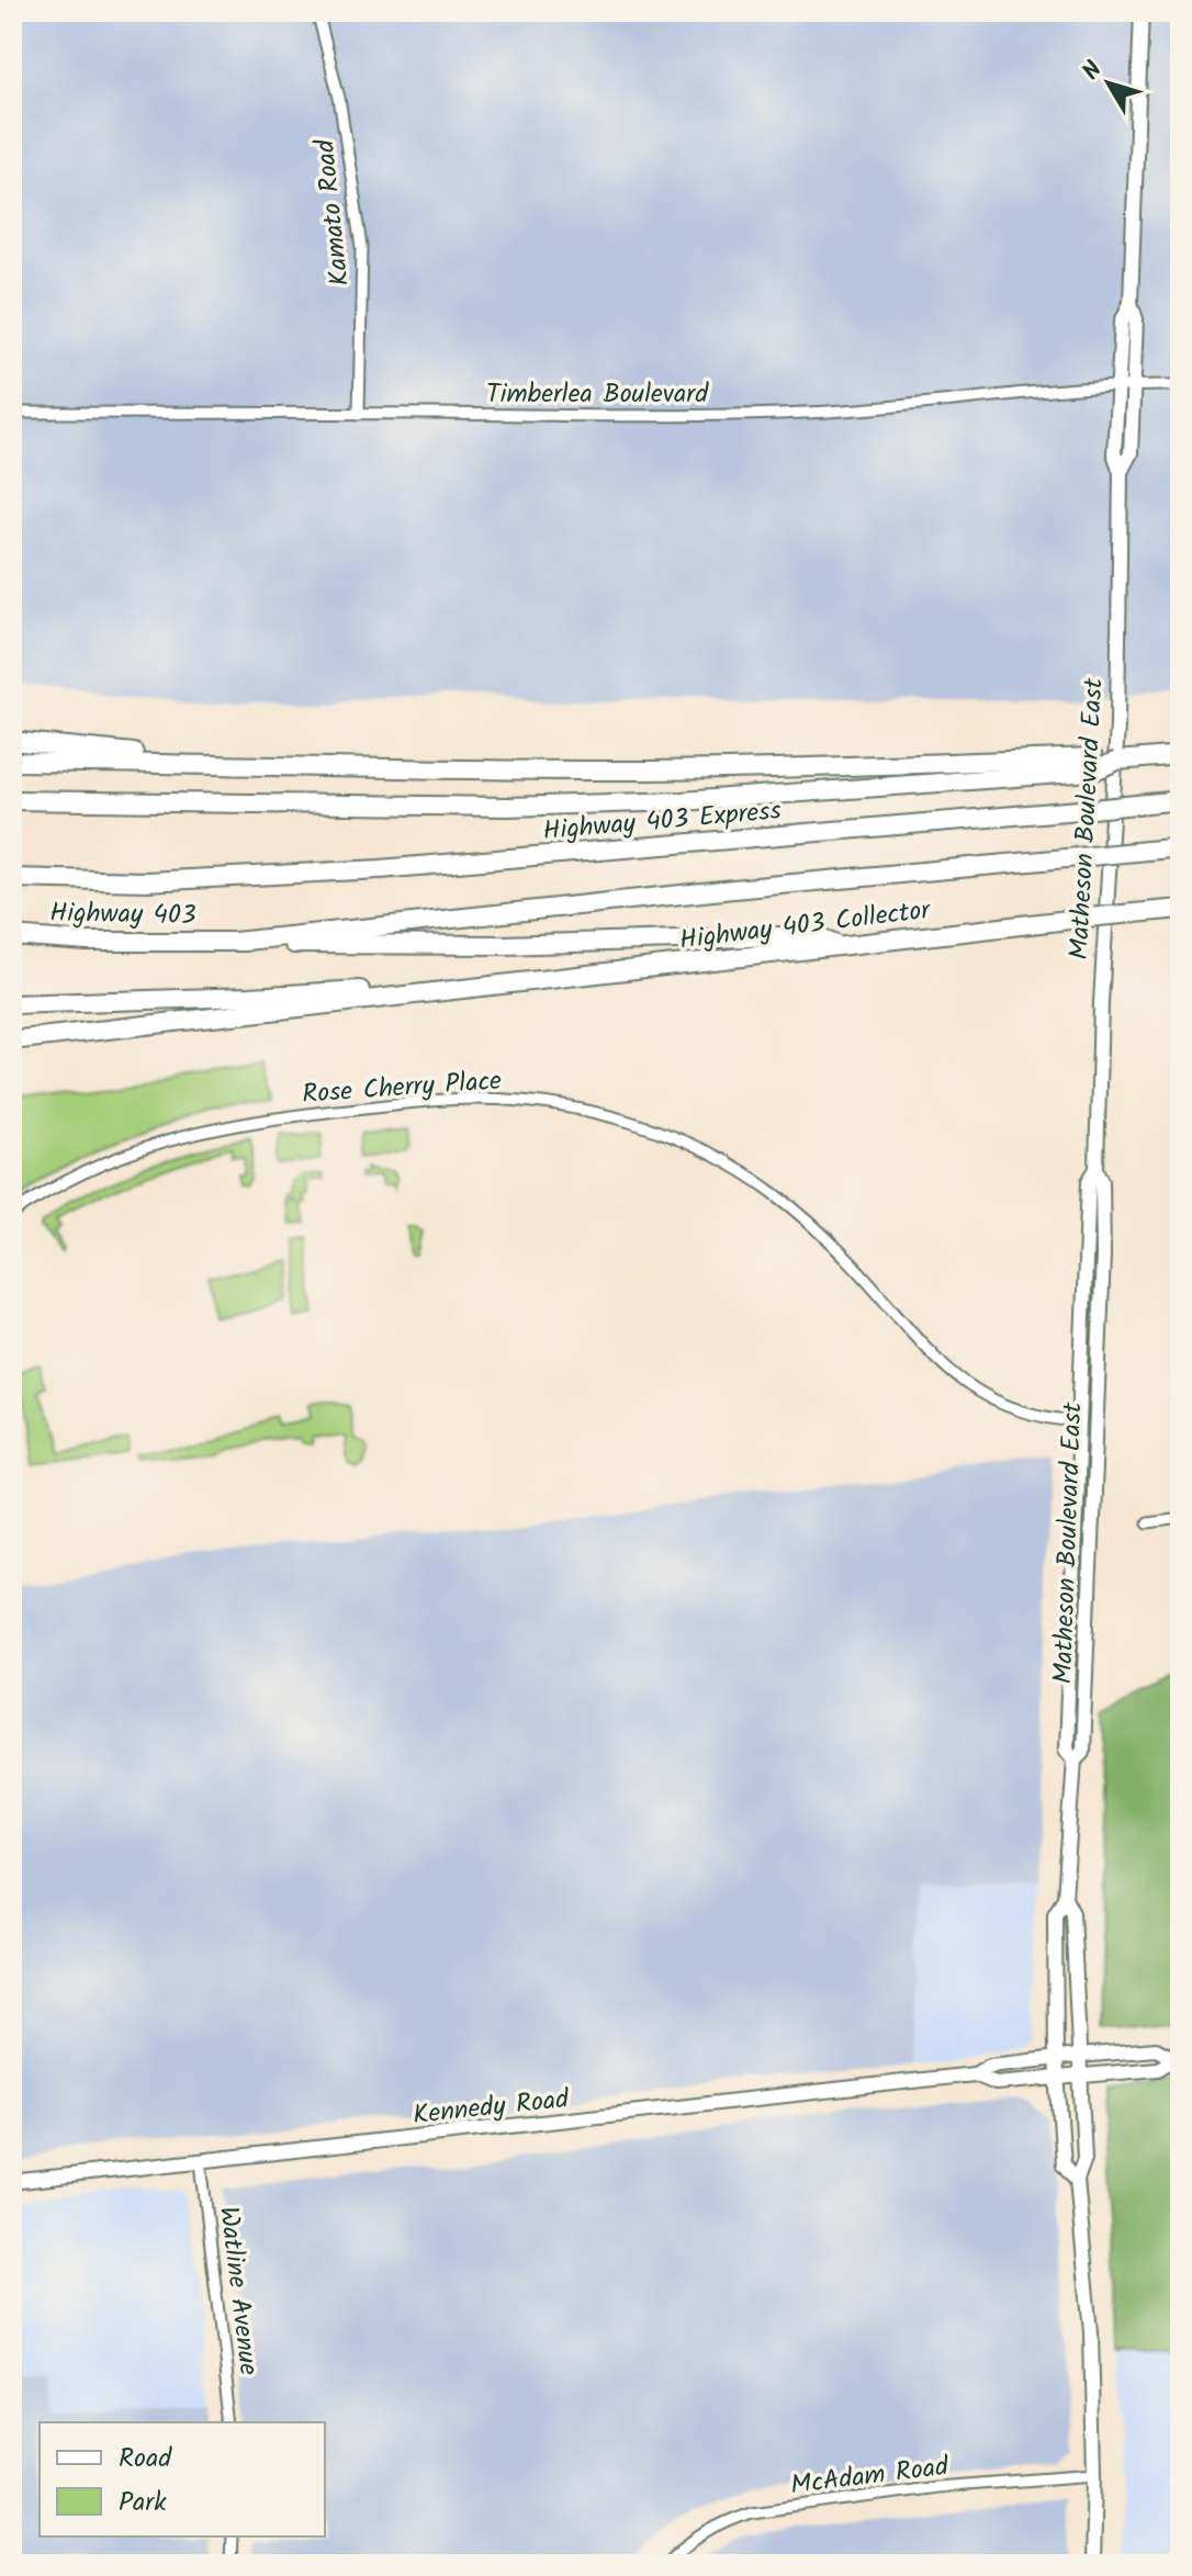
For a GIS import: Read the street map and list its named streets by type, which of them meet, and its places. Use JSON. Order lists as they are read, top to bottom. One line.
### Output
{"streets":{"highway":["Highway 403 Express","Highway 403","Highway 403 Collector"],"street":["Kamato Road","Timberlea Boulevard","Matheson Boulevard East","Rose Cherry Place","Kennedy Road","Watline Avenue","McAdam Road"]},"crossings":[["Kamato Road","Timberlea Boulevard"],["Timberlea Boulevard","Matheson Boulevard East"],["Matheson Boulevard East","Rose Cherry Place"],["Matheson Boulevard East","Kennedy Road"],["Matheson Boulevard East","McAdam Road"],["Highway 403 Express","Highway 403"],["Kennedy Road","Watline Avenue"]],"legend":["Road","Park"],"north":"top left"}
